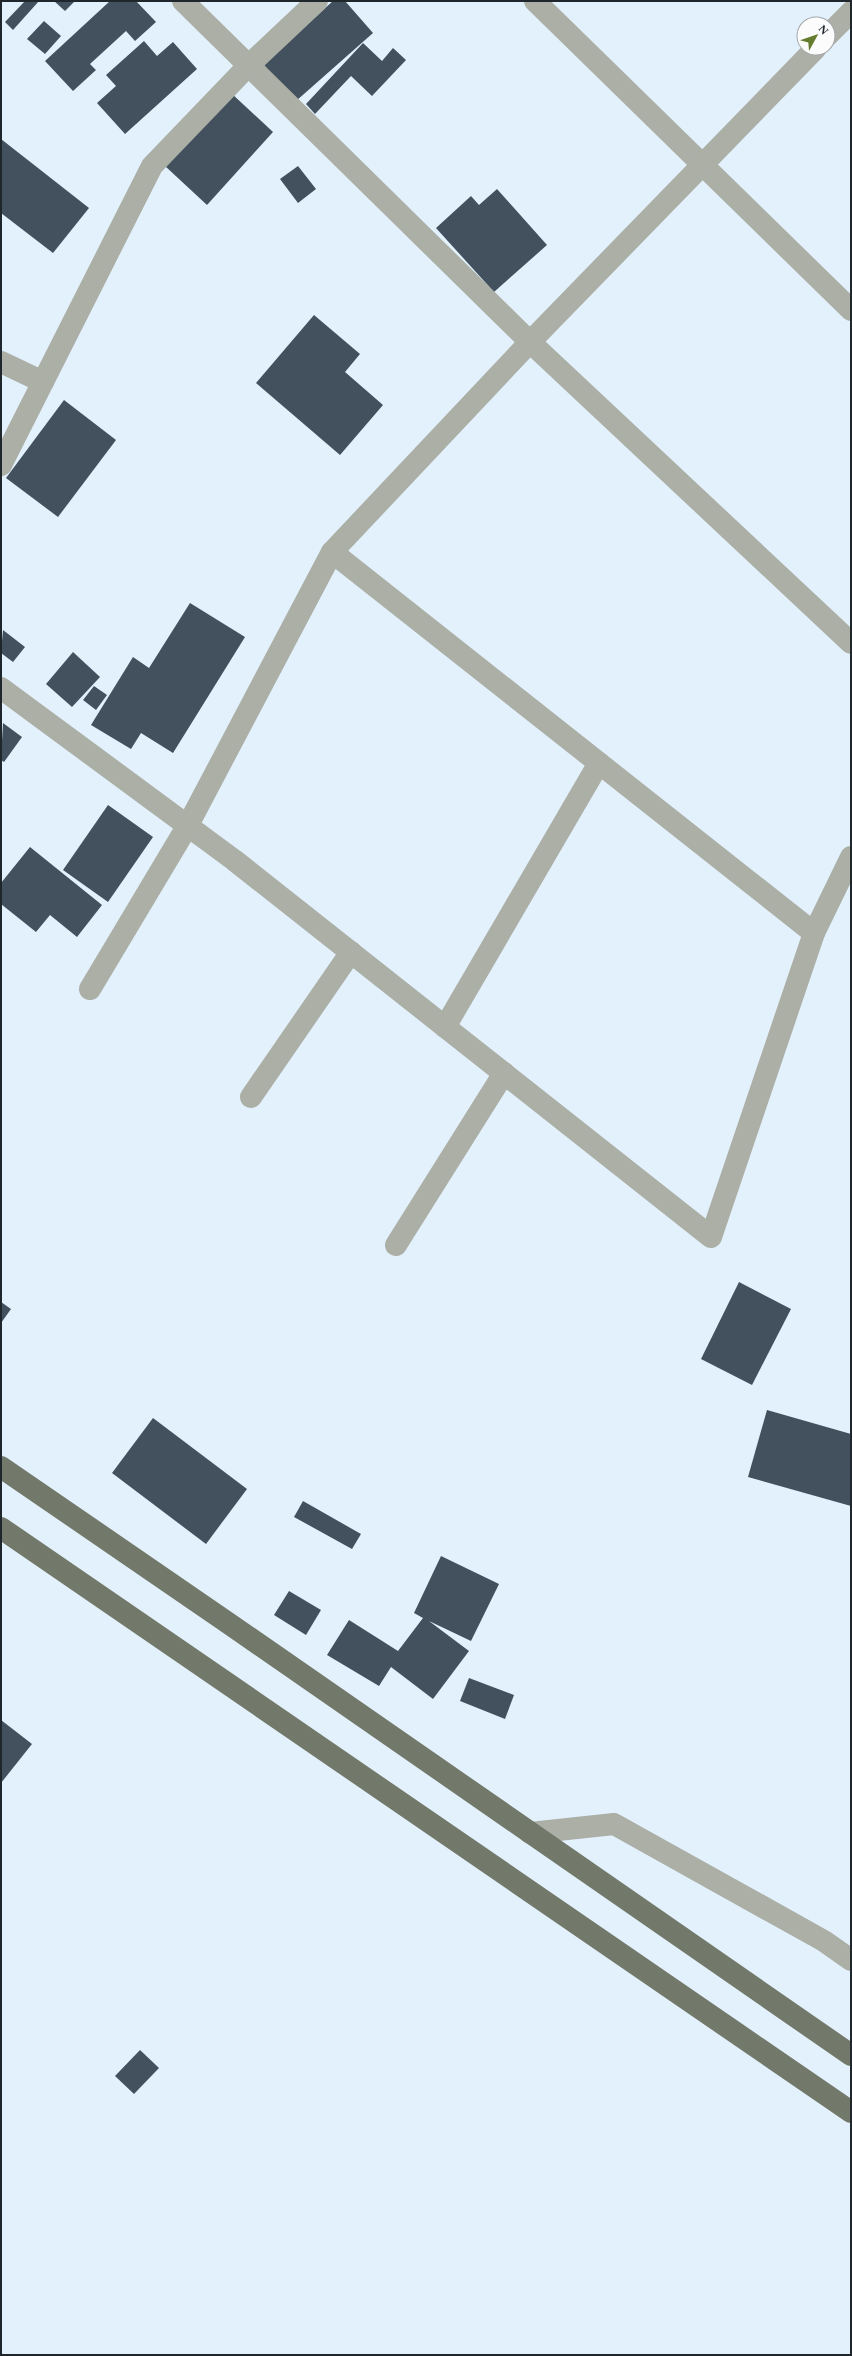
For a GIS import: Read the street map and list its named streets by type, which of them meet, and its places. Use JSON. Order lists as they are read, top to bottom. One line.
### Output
{"north":"top right"}
